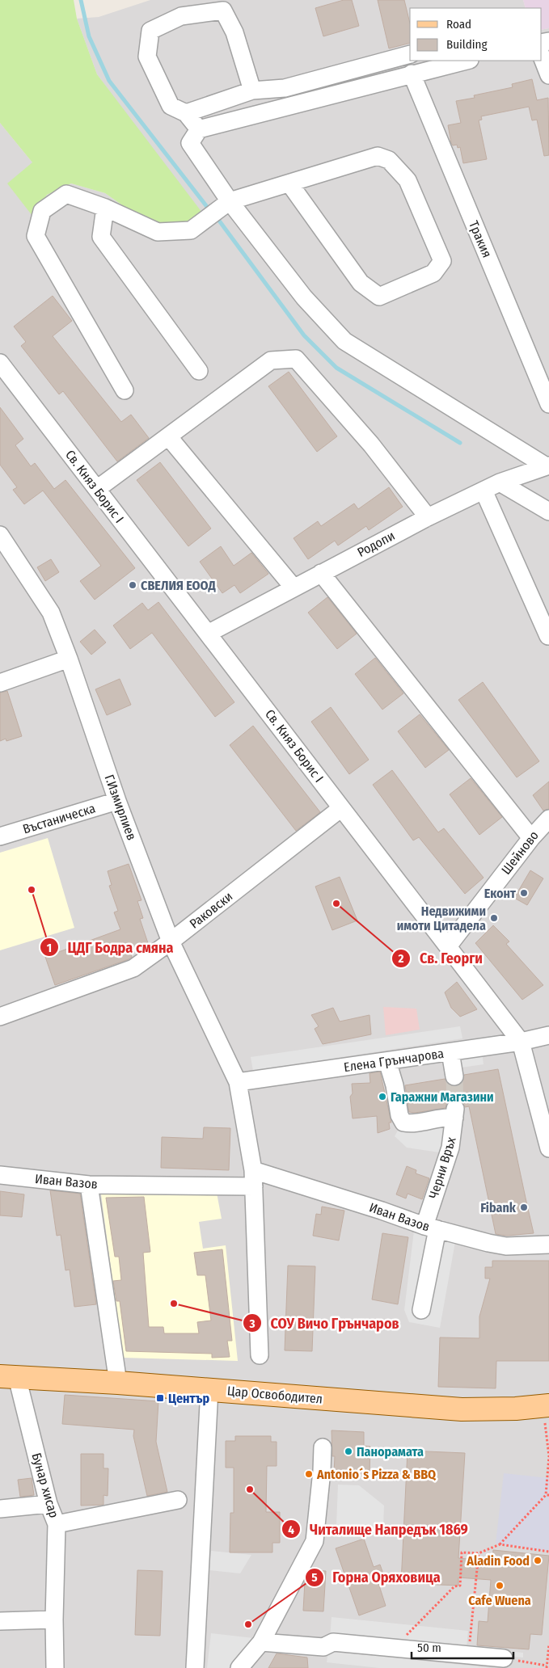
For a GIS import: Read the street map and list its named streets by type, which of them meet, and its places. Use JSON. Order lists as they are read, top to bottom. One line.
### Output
{"streets":{"main road":["Цар Освободител"],"street":["Тракия","Св. Княз Борис I","Родопи","Г.Измирлиев","Въстаническа","Шейново","Раковски","Елена Грънчарова","Черни Връх","Иван Вазов","Бунар хисар"]},"crossings":[["Св. Княз Борис I","Родопи"],["Св. Княз Борис I","Шейново"],["Св. Княз Борис I","Раковски"],["Св. Княз Борис I","Елена Грънчарова"],["Г.Измирлиев","Въстаническа"],["Г.Измирлиев","Раковски"],["Г.Измирлиев","Елена Грънчарова"],["Г.Измирлиев","Иван Вазов"],["Елена Грънчарова","Черни Връх"],["Черни Връх","Иван Вазов"],["Цар Освободител","Бунар хисар"]],"places":{"other":["СВЕЛИЯ ЕООД","ЦДГ Бодра смяна","Еконт","Св. Георги","Недвижими имоти Цитадела","Гаражни Магазини","Fibank","СОУ Вичо Грънчаров","Панорамата","Antonio´s Pizza & BBQ","Читалище Напредък 1869","Aladin Food","Cafe Wuena","Горна Оряховица"],"transit":["Център"]},"legend":["Road","Building"],"scale_bar":"50 m"}
